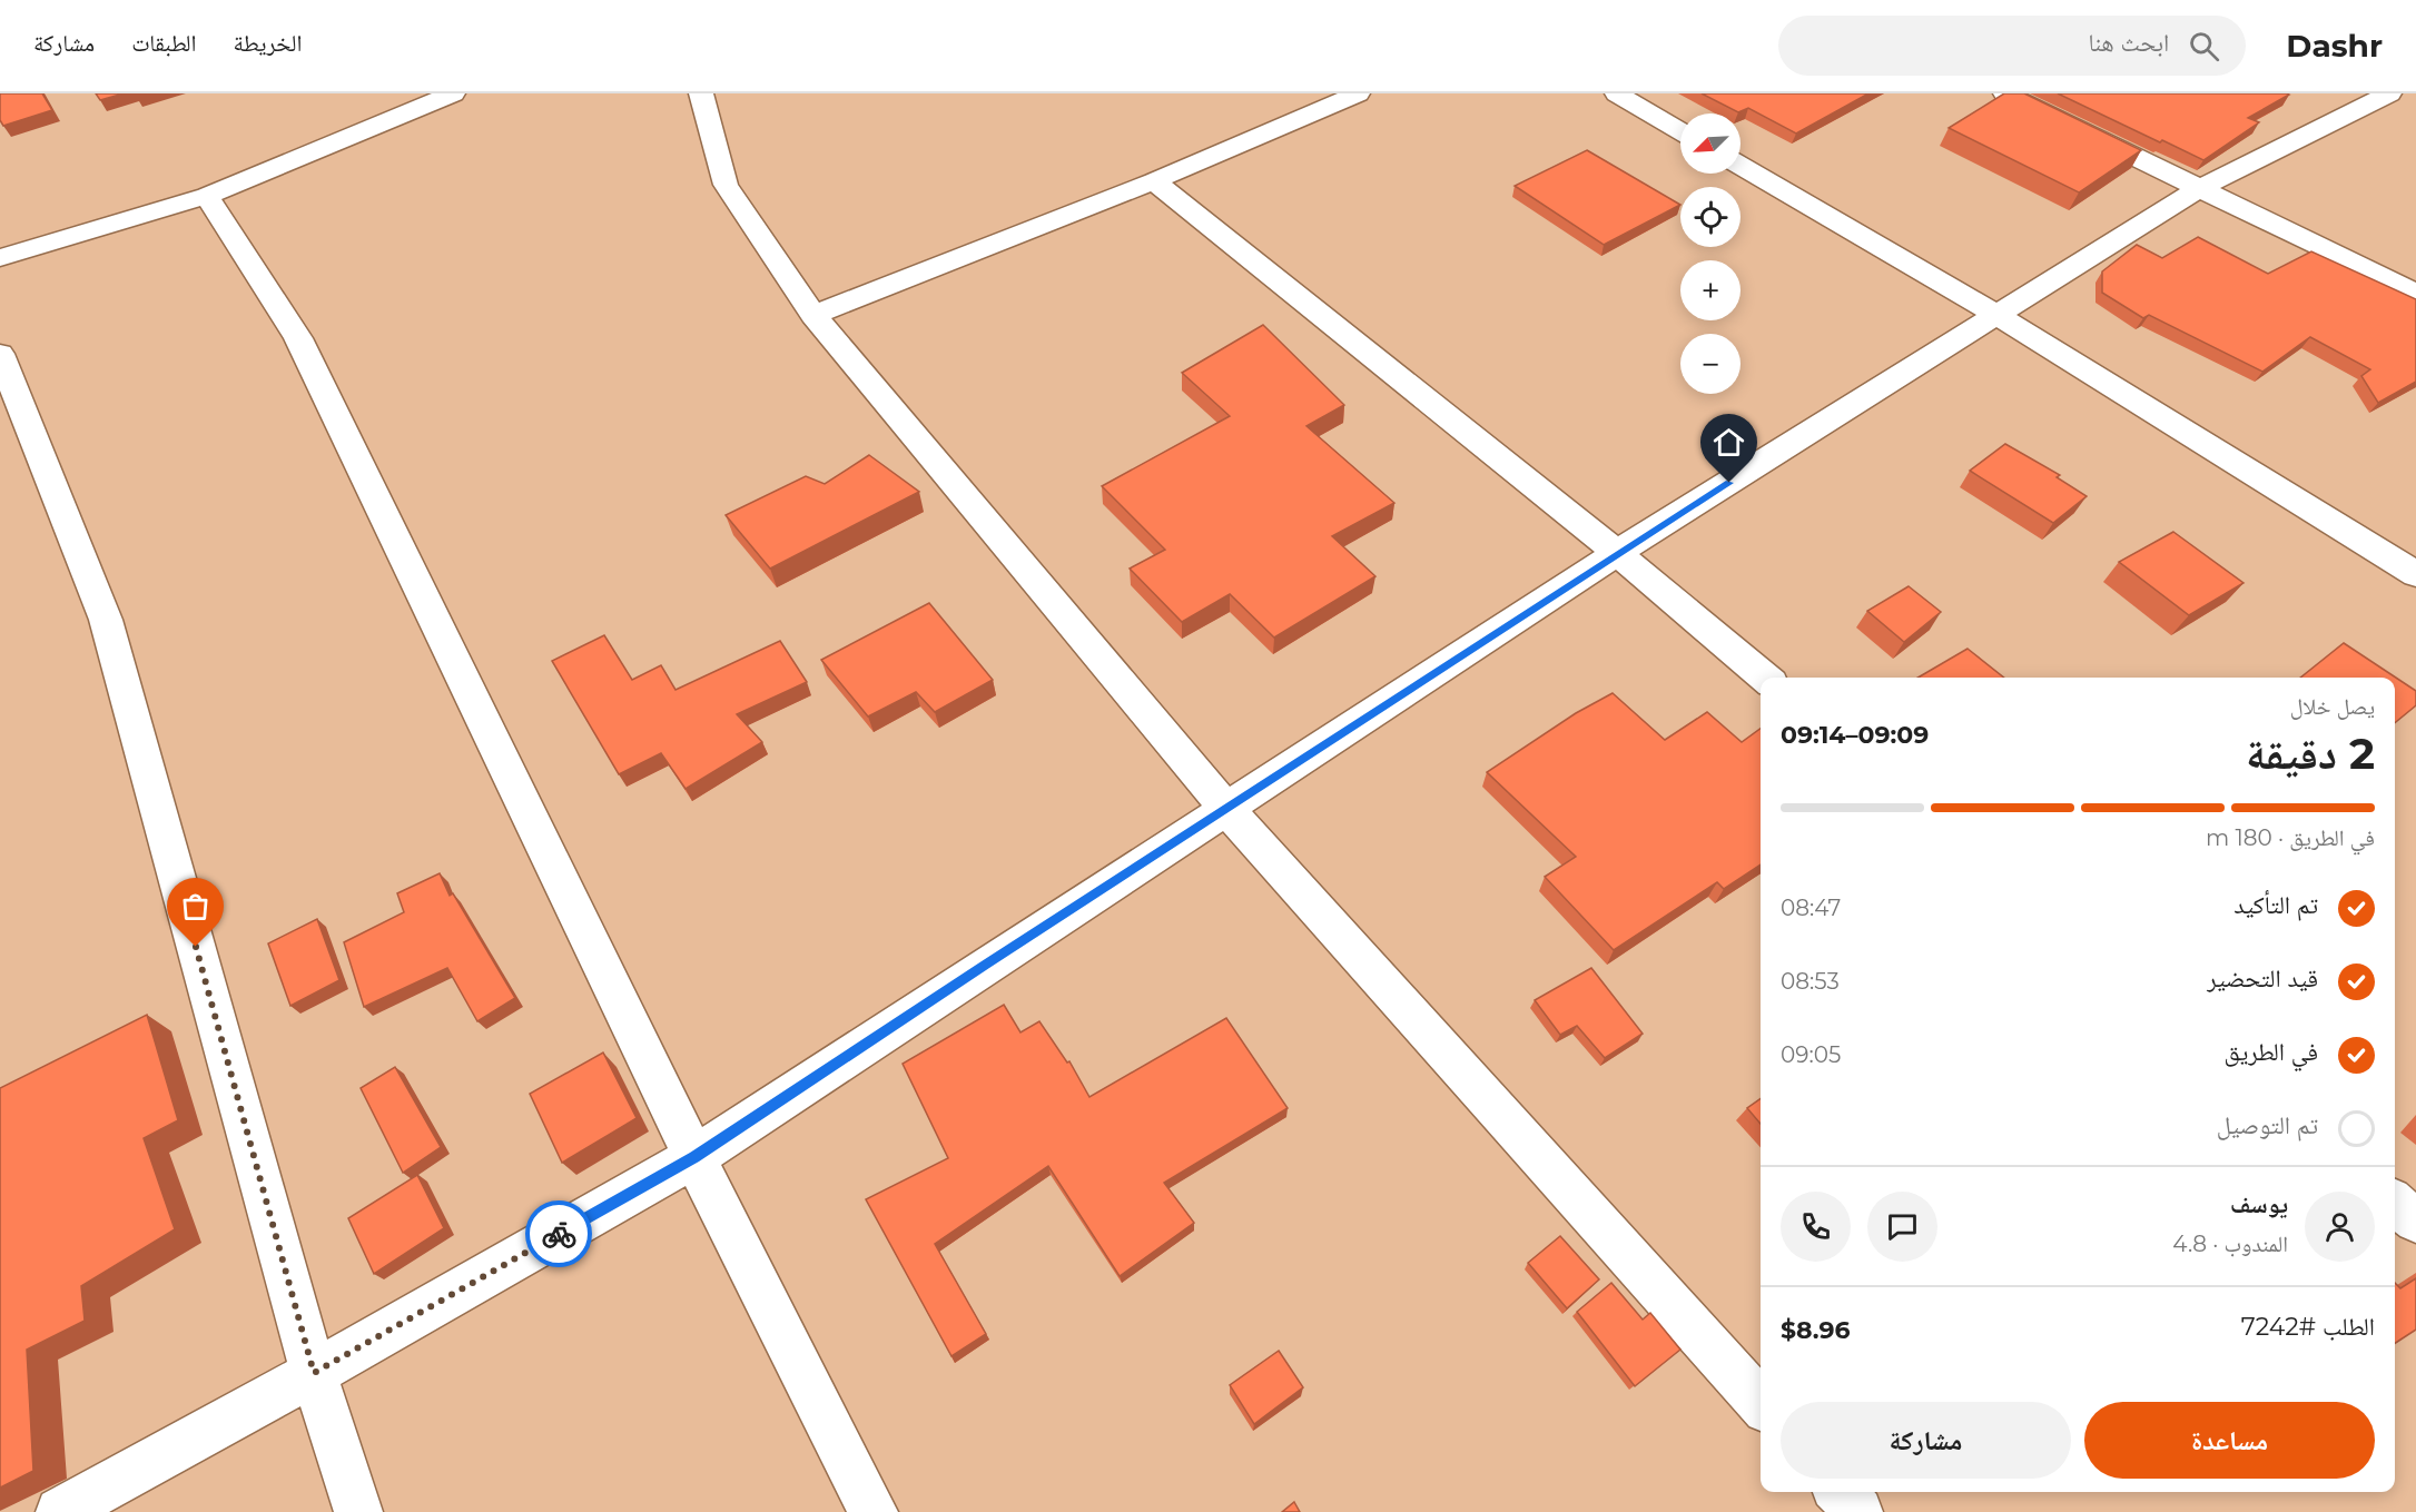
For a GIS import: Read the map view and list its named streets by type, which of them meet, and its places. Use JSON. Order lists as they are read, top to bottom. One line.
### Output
{"north":"bottom left","page":{"header":"Dashr","search":"ابحث هنا","nav":["الخريطة","الطبقات","مشاركة"],"map_buttons":["+","−"],"heading":["2 دقيقة","يصل خلال","09:09–09:14"],"panel":["يوسف","المندوب · 4.8","الطلب #7242","$8.96"],"bar":"في الطريق · 180 m","list":[["تم التأكيد","08:47"],["قيد التحضير","08:53"],["في الطريق","09:05"],"تم التوصيل"],"buttons":["مساعدة","مشاركة"]}}
